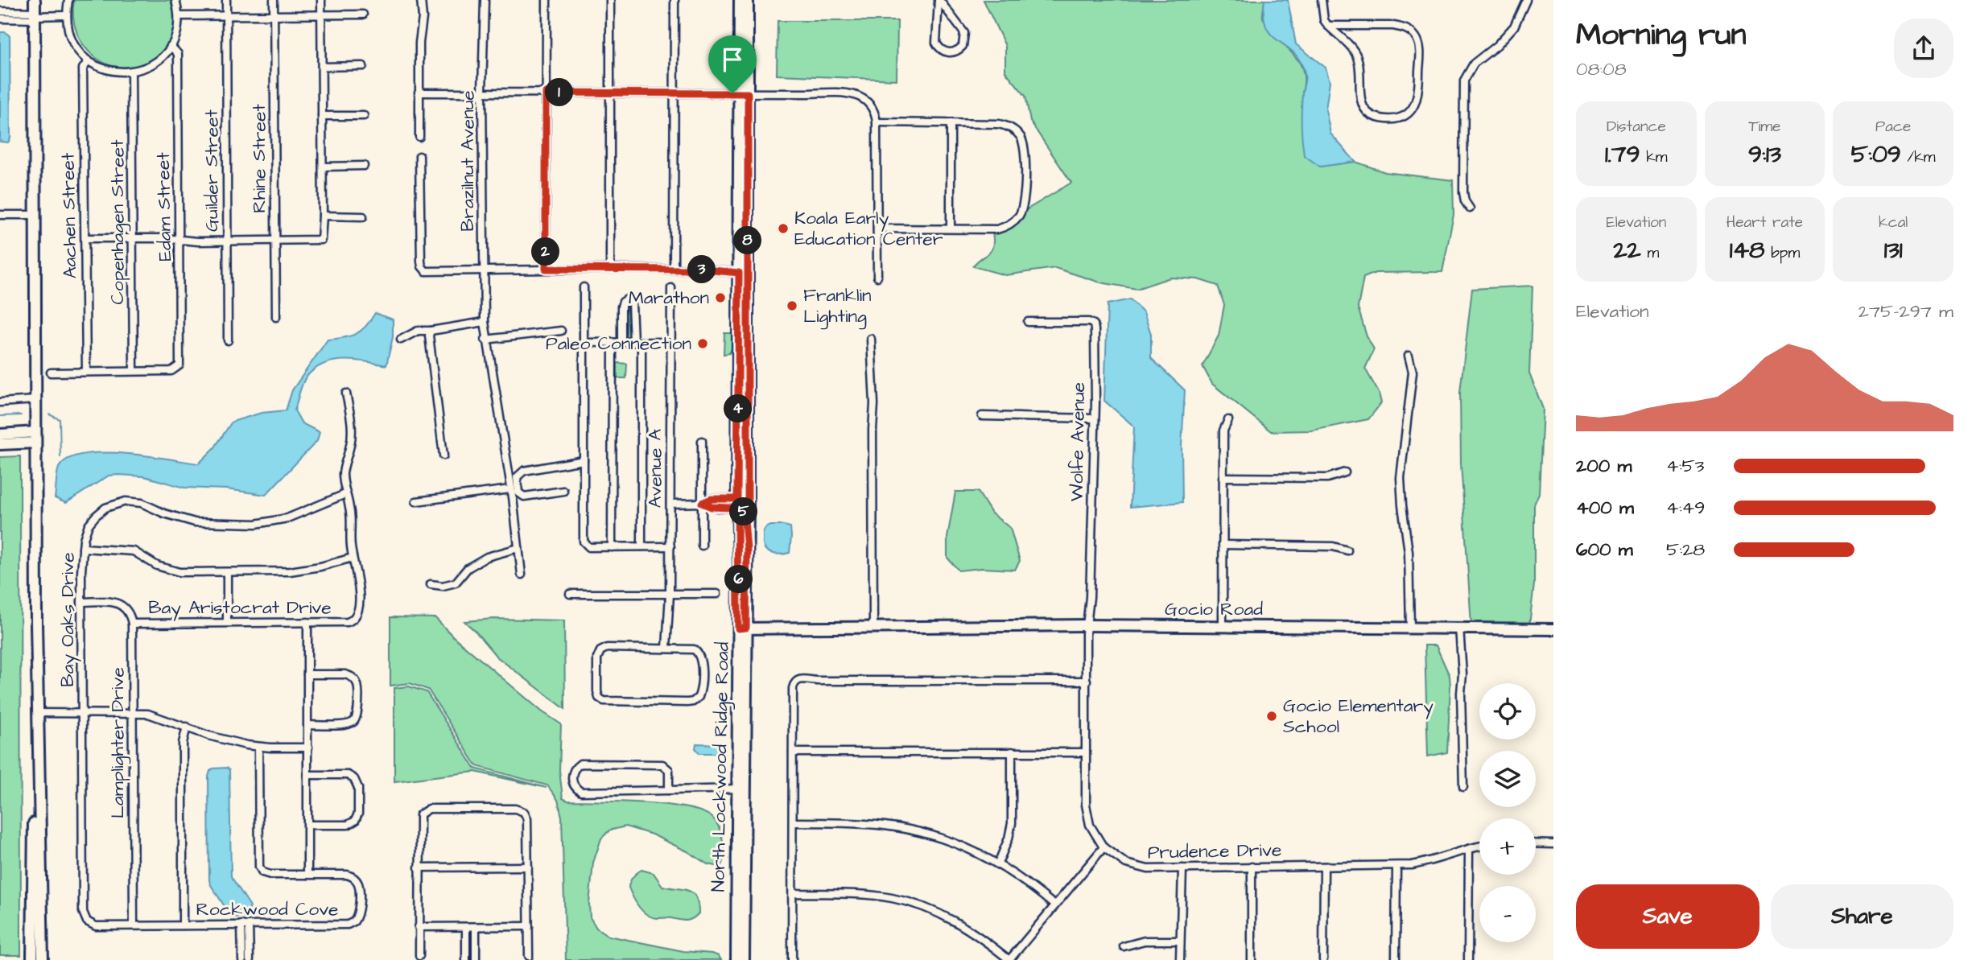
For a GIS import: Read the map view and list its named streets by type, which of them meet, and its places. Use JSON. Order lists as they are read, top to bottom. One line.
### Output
{"streets":{"main road":["Gocio Road","North Lockwood Ridge Road"],"street":["Rhine Street","Brazilnut Avenue","Guilder Street","Edam Street","Aachen Street","Copenhagen Street","Wolfe Avenue","Avenue A","Bay Aristocrat Drive","Bay Oaks Drive","Lamplighter Drive","Prudence Drive","Rockwood Cove"]},"crossings":[["Edam Street","Copenhagen Street"],["Wolfe Avenue","Gocio Road"],["Wolfe Avenue","Prudence Drive"],["Bay Aristocrat Drive","Bay Oaks Drive"],["Bay Aristocrat Drive","Lamplighter Drive"],["Gocio Road","North Lockwood Ridge Road"],["Gocio Road","Prudence Drive"],["Bay Oaks Drive","Rockwood Cove"],["Lamplighter Drive","Rockwood Cove"]],"places":["Koala Early Education Center","Marathon","Franklin Lighting","Paleo Connection","Gocio Elementary School"],"page":{"heading":["Morning run","08:08"],"pins":["1","8","2","3","4","5","6"],"stats":[["Distance","1.79 km"],["Time","9:13"],["Pace","5:09 /km"],["Elevation","22 m"],["Heart rate","148 bpm"],["kcal","131"]],"chart":["Elevation","275–297 m"],"list":[{"name":"200 m","note":"4:53"},{"name":"400 m","note":"4:49"},{"name":"600 m","note":"5:28"}],"map_buttons":["+","−"],"buttons":["Save","Share"]}}
